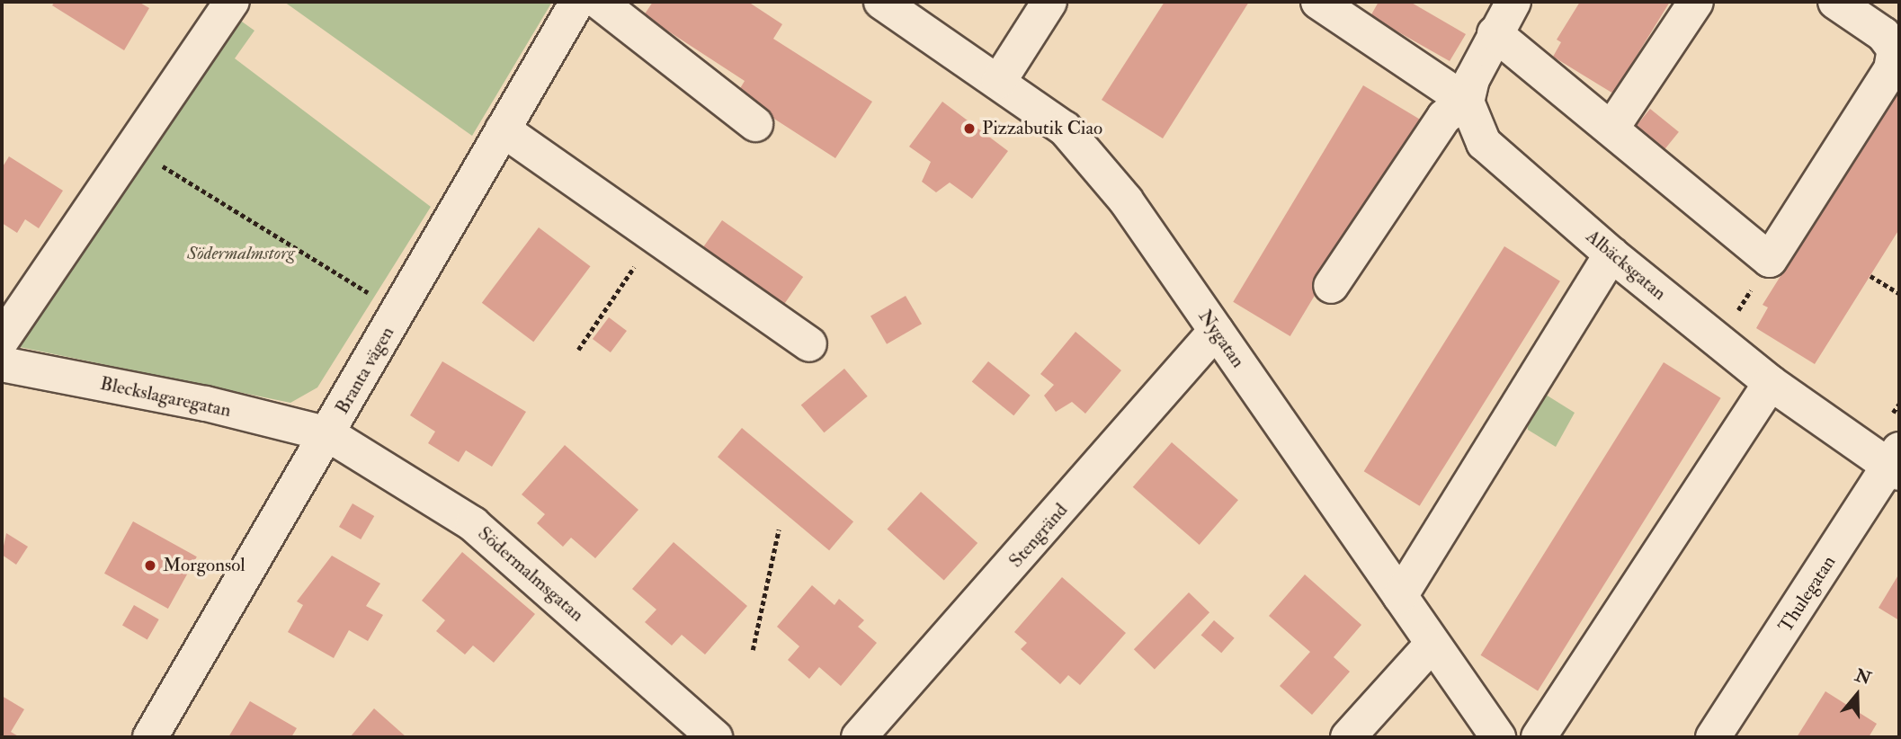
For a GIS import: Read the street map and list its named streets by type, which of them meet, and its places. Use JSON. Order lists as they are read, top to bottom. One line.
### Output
{"streets":{"street":["Albäcksgatan","Nygatan","Branta vägen","Bleckslagaregatan","Stengränd","Södermalmsgatan","Thulegatan"]},"crossings":[["Albäcksgatan","Thulegatan"],["Nygatan","Stengränd"],["Branta vägen","Bleckslagaregatan"],["Branta vägen","Södermalmsgatan"],["Bleckslagaregatan","Södermalmsgatan"]],"parks":["Södermalmstorg"],"places":["Pizzabutik Ciao","Morgonsol"],"north":"top"}
